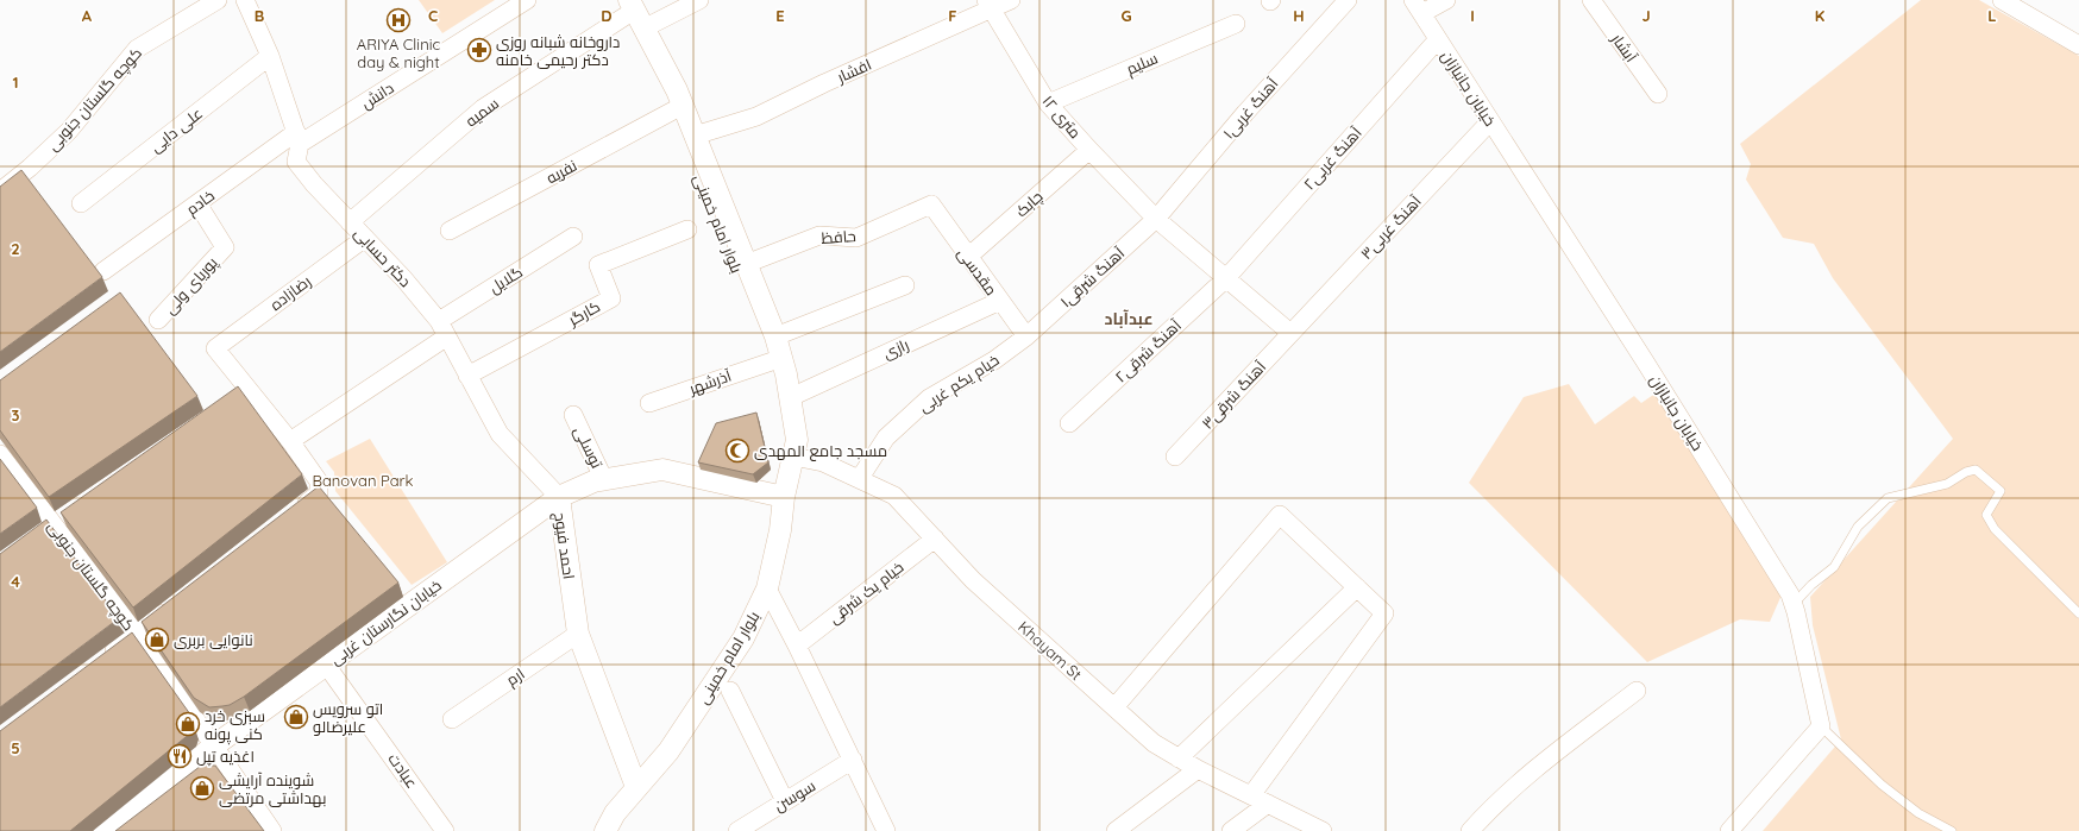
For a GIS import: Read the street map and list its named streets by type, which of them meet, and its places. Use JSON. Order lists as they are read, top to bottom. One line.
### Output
{"streets":{"street":["آبشار","سلیم","افشار","خیابان جانبازان","دانش","کوچه گلستان جنوبی","آهنگ غربی۱","سمیه","۱۲ متری","علی دایی","آهنگ غربی۲","نفریه","خادم","چابک","بلوار امام خمینی","آهنگ غربی۳","حافظ","دکتر حسابی","مقدسی","آهنگ شرقی۱","گلایل","پوریای ولی","رضازاده","کارگر","رازی","آهنگ شرقی۲","آذرشهر","خیام یکم غربی","آهنگ شرقی۳","توسلی","احمد فیوج","خیام یک شرقی","خیابان نگارستان غربی","Khayam St","ارم","عبادت","سوسن"]},"crossings":[["سلیم","۱۲ متری"],["افشار","۱۲ متری"],["افشار","بلوار امام خمینی"],["خیابان جانبازان","آهنگ غربی۲"],["خیابان جانبازان","آهنگ غربی۳"],["دانش","خادم"],["دانش","دکتر حسابی"],["کوچه گلستان جنوبی","خیابان نگارستان غربی"],["آهنگ غربی۱","۱۲ متری"],["آهنگ غربی۱","آهنگ شرقی۱"],["سمیه","بلوار امام خمینی"],["سمیه","دکتر حسابی"],["۱۲ متری","آهنگ غربی۲"],["۱۲ متری","چابک"],["۱۲ متری","آهنگ غربی۳"],["۱۲ متری","آهنگ شرقی۱"],["۱۲ متری","آهنگ شرقی۲"],["۱۲ متری","آهنگ شرقی۳"],["علی دایی","دکتر حسابی"],["آهنگ غربی۲","آهنگ شرقی۲"],["نفریه","بلوار امام خمینی"],["خادم","دکتر حسابی"],["خادم","پوریای ولی"],["چابک","مقدسی"],["بلوار امام خمینی","حافظ"],["بلوار امام خمینی","رازی"],["بلوار امام خمینی","آذرشهر"],["بلوار امام خمینی","احمد فیوج"],["بلوار امام خمینی","Khayam St"],["آهنگ غربی۳","آهنگ شرقی۳"],["حافظ","مقدسی"],["دکتر حسابی","گلایل"],["دکتر حسابی","رضازاده"],["دکتر حسابی","کارگر"],["دکتر حسابی","احمد فیوج"],["دکتر حسابی","خیابان نگارستان غربی"],["مقدسی","آهنگ شرقی۱"],["مقدسی","رازی"],["مقدسی","خیام یکم غربی"],["آهنگ شرقی۱","خیام یکم غربی"],["خیام یکم غربی","Khayam St"],["توسلی","احمد فیوج"],["احمد فیوج","خیابان نگارستان غربی"],["احمد فیوج","ارم"],["خیام یک شرقی","Khayam St"],["خیابان نگارستان غربی","عبادت"]],"districts":["عبدآباد"],"parks":["Banovan Park"],"places":{"hospital":["ARIYA Clinic day & night"],"pharmacy":["داروخانه شبانه روزی دکتر رحیمی خامنه"],"mosque":["مسجد جامع المهدی"],"shop":["نانوایی بربری","اتو سرویس علیرضالو","سبزی خرد کنی پونه","شوینده آرایشی بهداشتی مرتضی"],"restaurant":["اغذیه تپل"]},"grid":{"columns":["A","B","C","D","E","F","G","H","I","J","K","L"],"rows":["1","2","3","4","5"]}}
